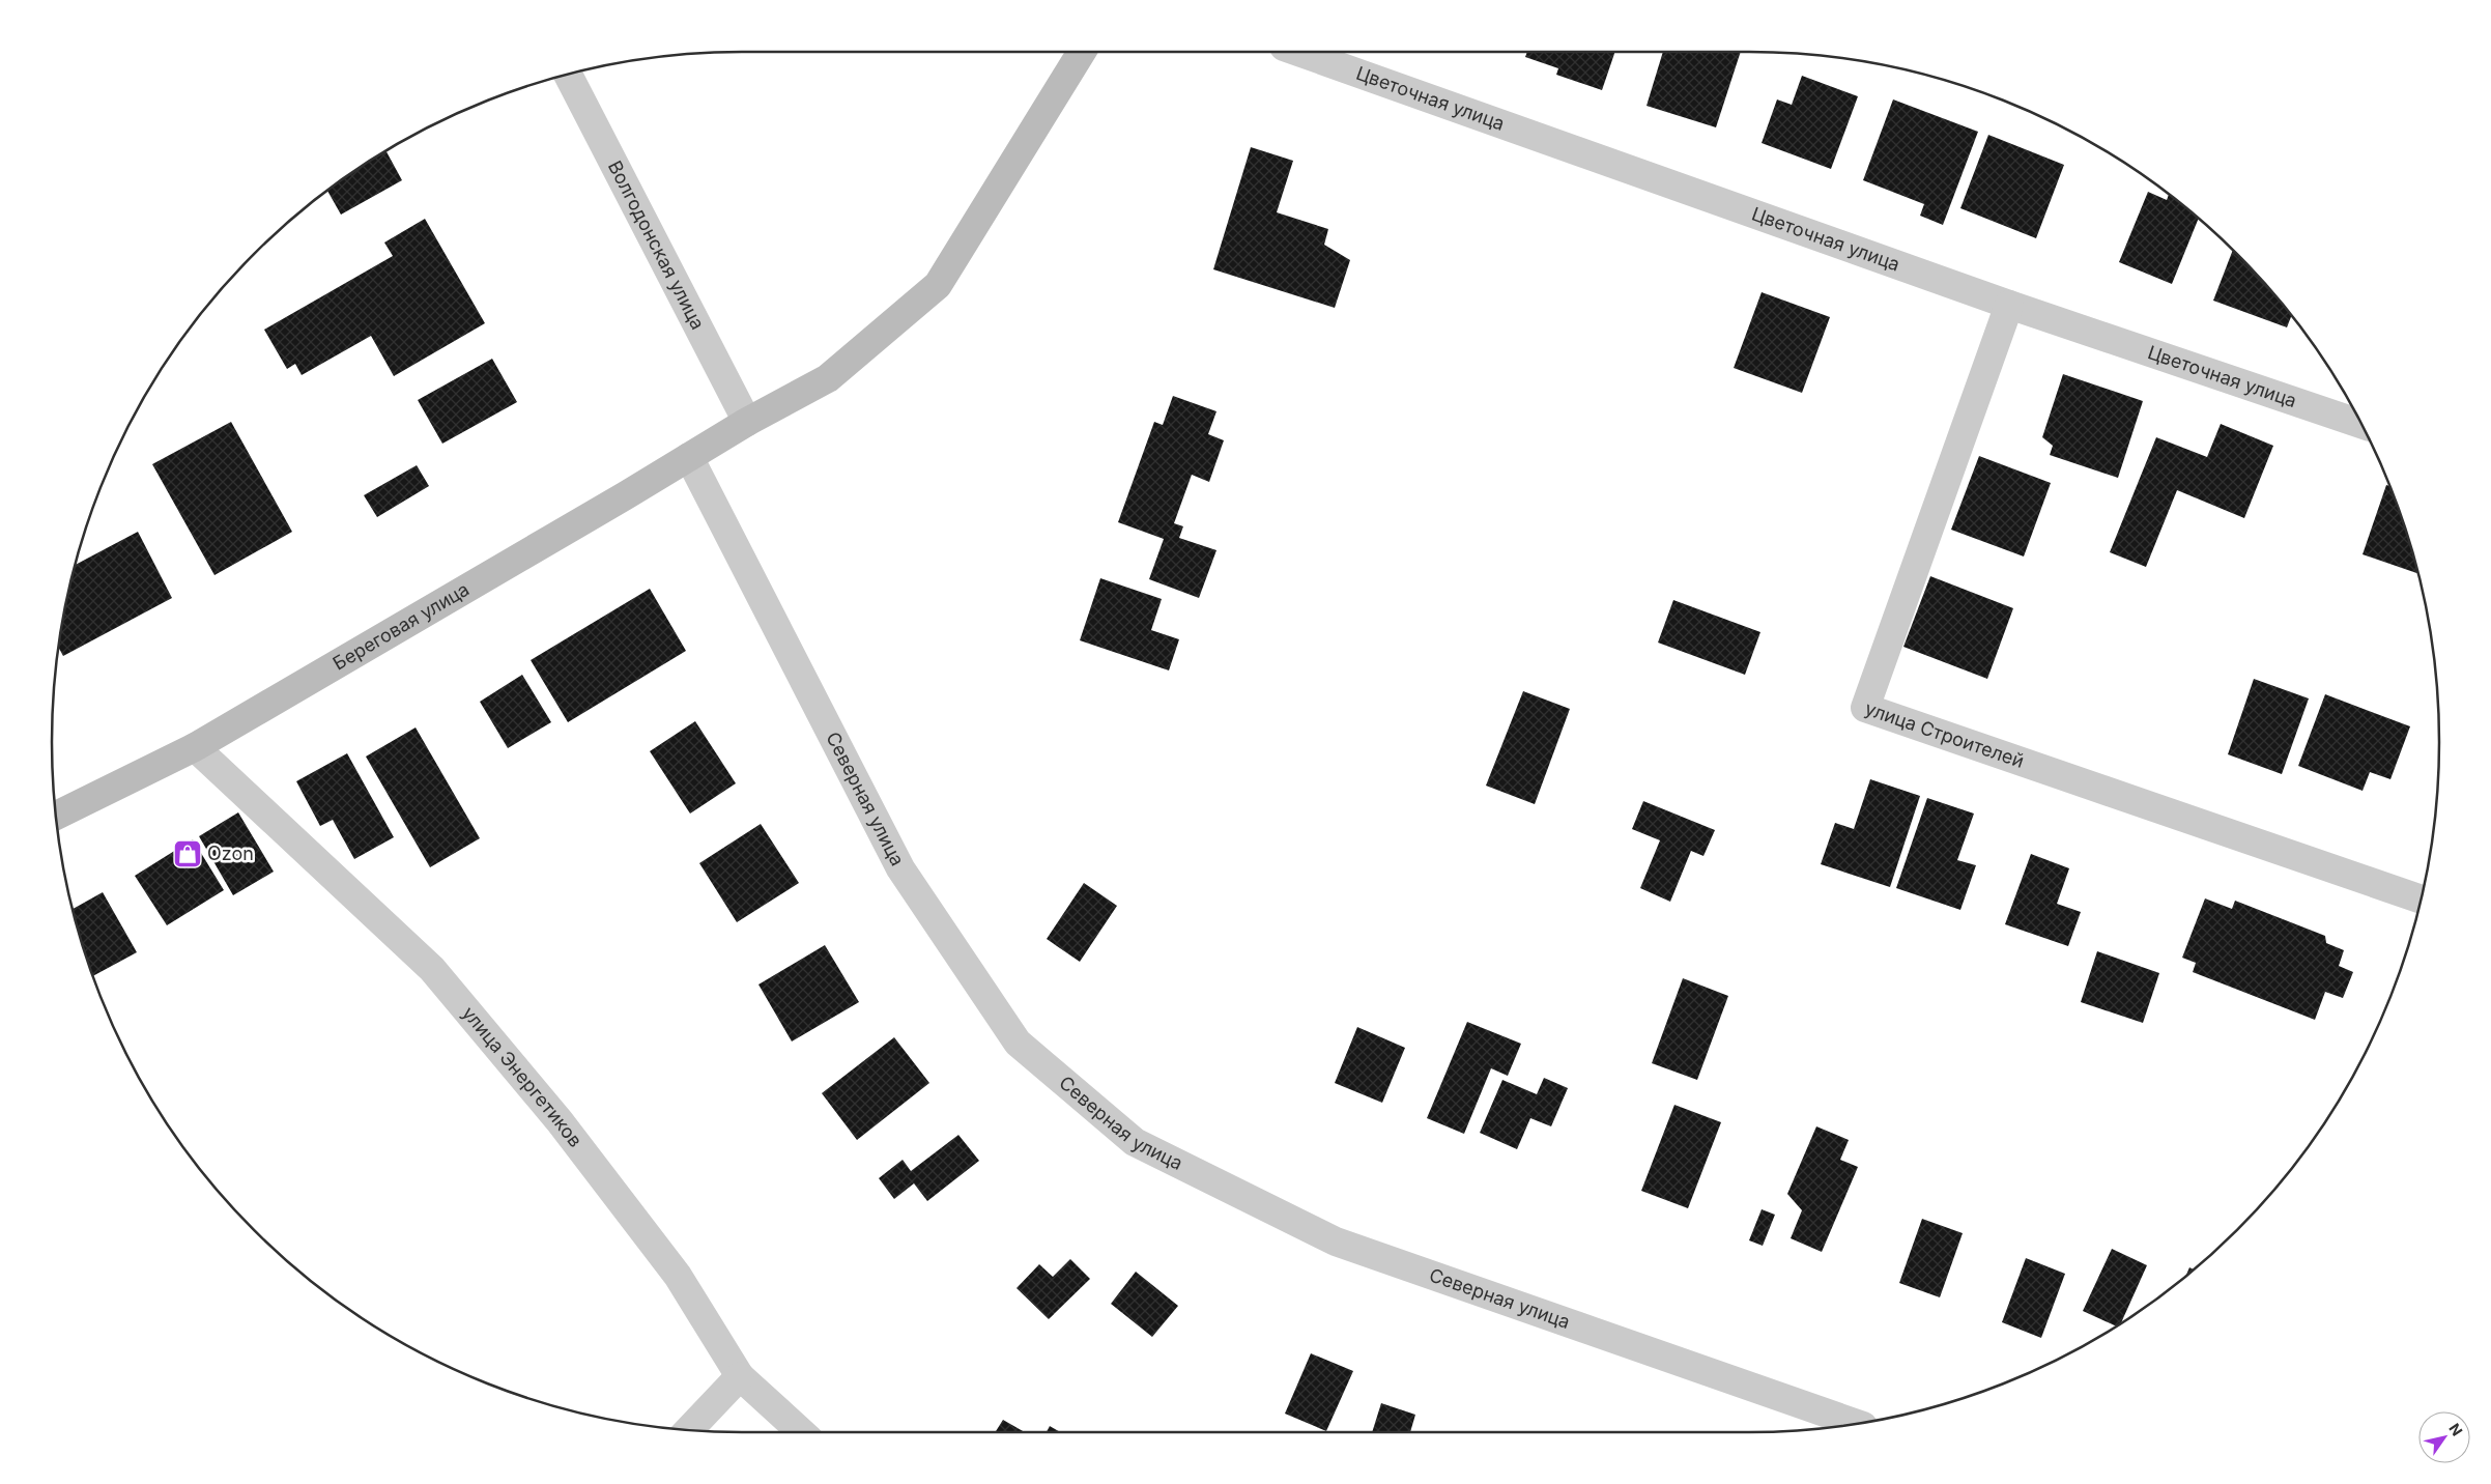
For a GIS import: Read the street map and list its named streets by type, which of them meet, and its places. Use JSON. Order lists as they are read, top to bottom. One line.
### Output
{"streets":{"main road":["Береговая улица"],"street":["Цветочная улица","Волгодонская улица","улица Строителей","Северная улица","улица Энергетиков"]},"crossings":[["Цветочная улица","улица Строителей"],["Волгодонская улица","Береговая улица"],["Береговая улица","Северная улица"],["Береговая улица","улица Энергетиков"]],"places":{"shop":["Ozon"]},"north":"top right"}
